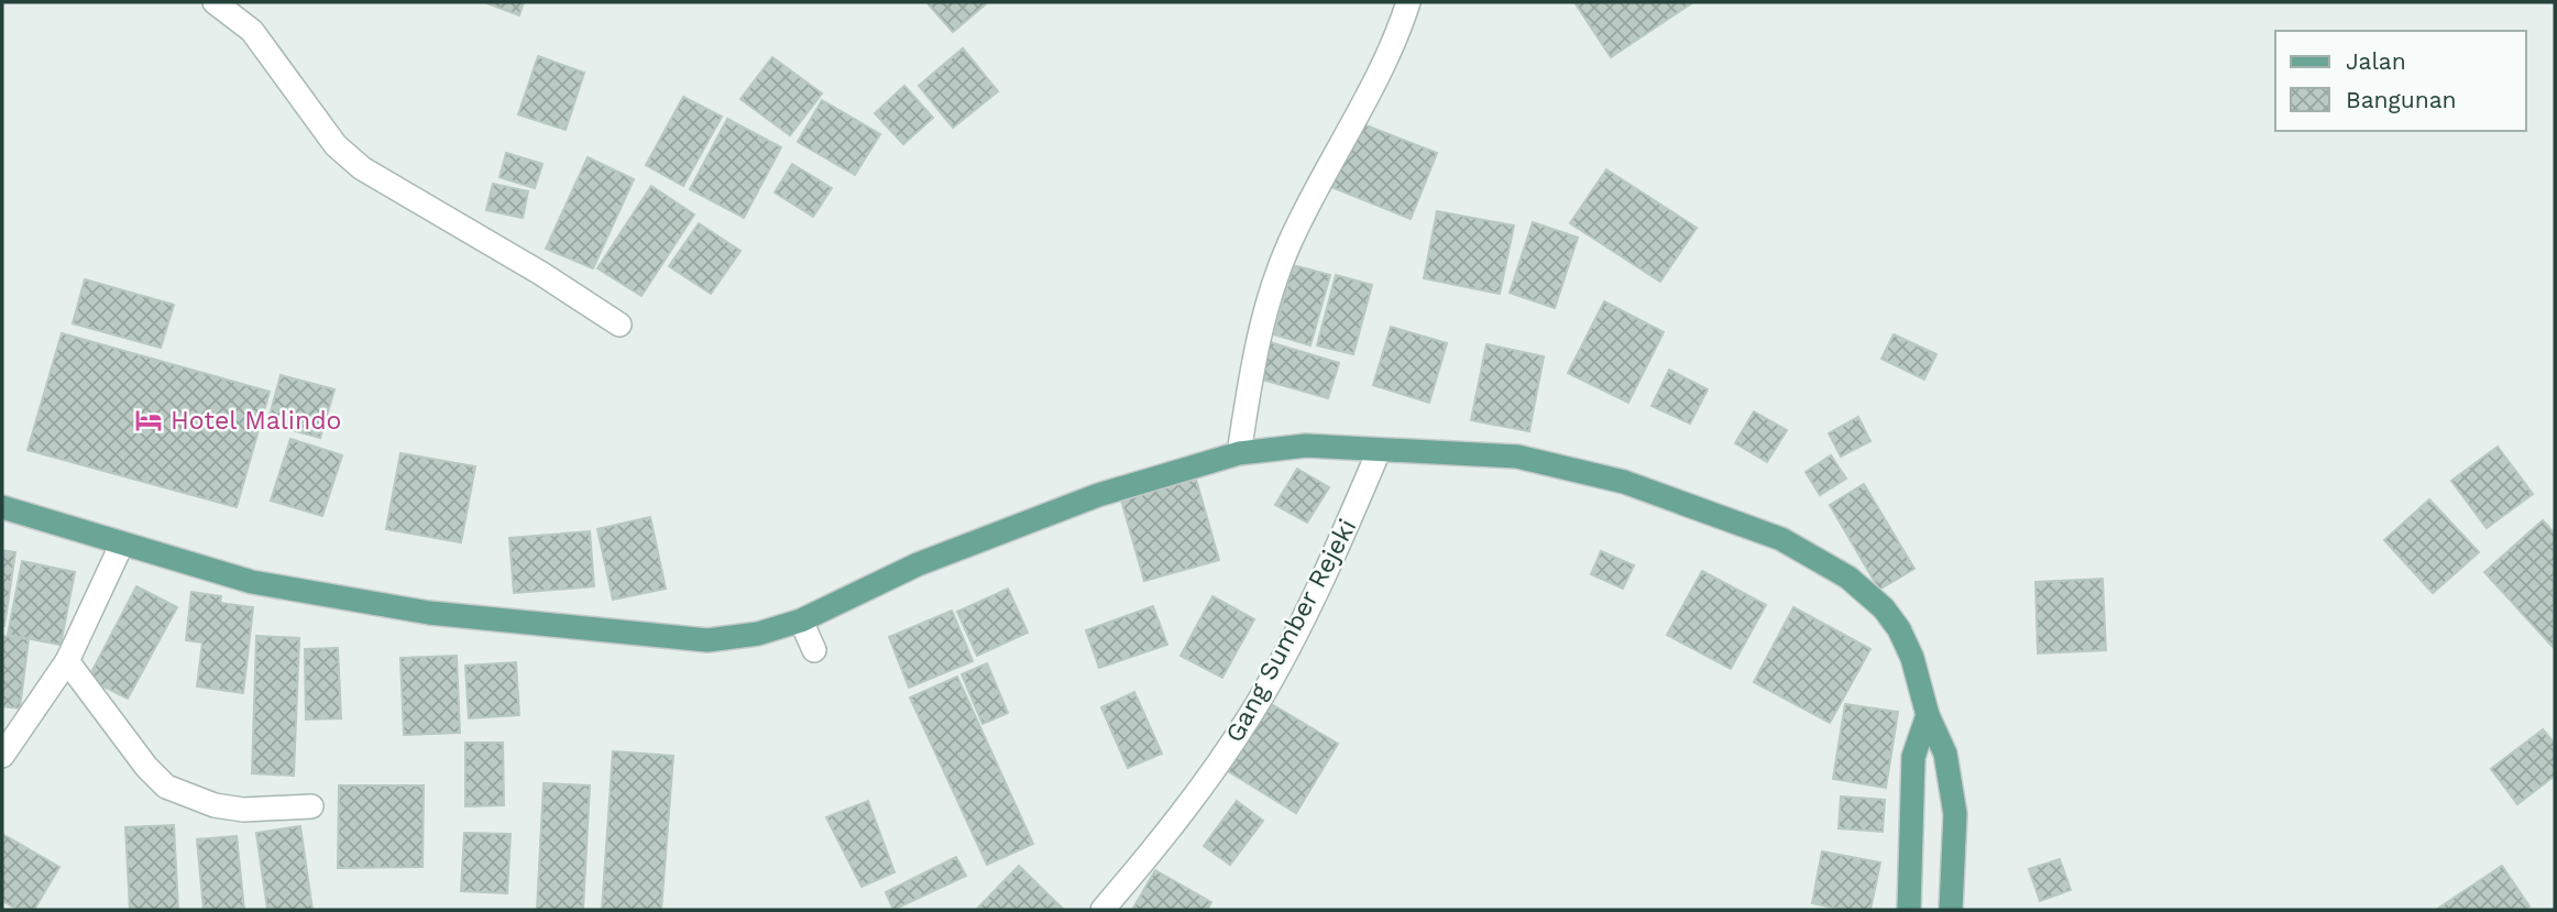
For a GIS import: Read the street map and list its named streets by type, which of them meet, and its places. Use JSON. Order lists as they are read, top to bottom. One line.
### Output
{"streets":{"street":["Gang Sumber Rejeki"]},"places":{"hotel":["Hotel Malindo"]},"legend":["Jalan","Bangunan"]}
